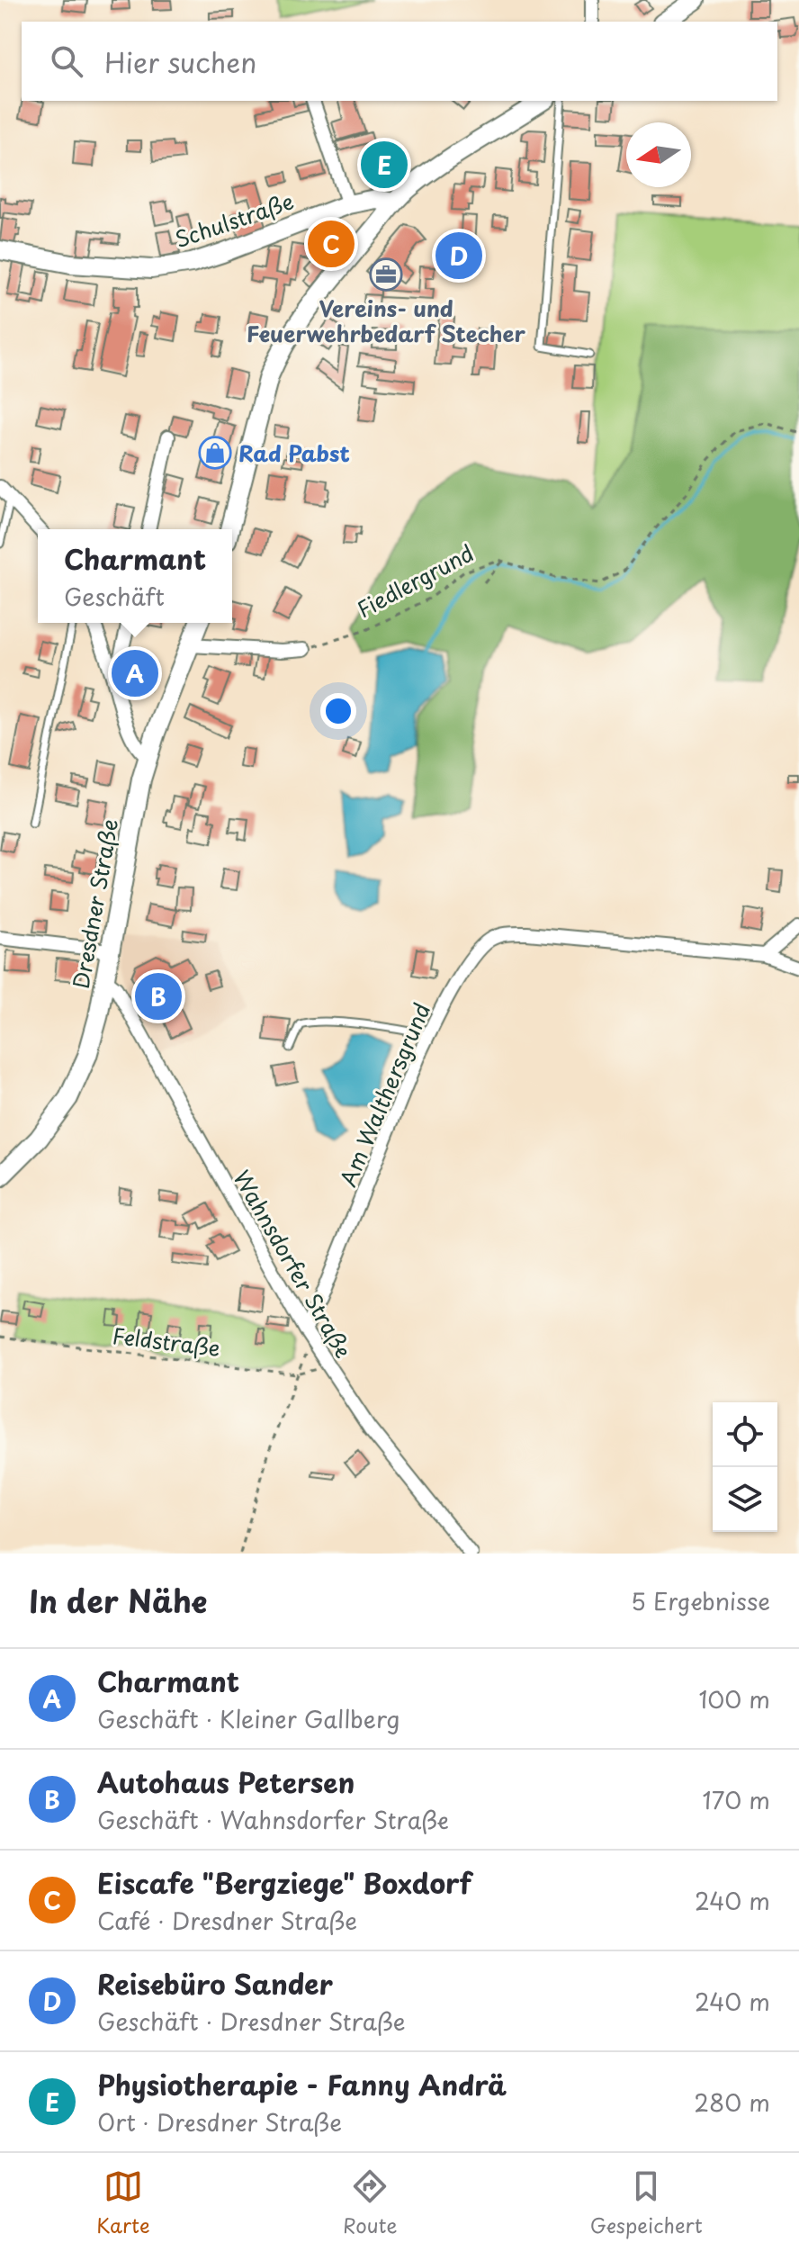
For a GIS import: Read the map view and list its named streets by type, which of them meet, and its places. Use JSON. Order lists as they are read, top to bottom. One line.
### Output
{"streets":{"main road":["Schulstraße","Dresdner Straße"],"street":["Am Walthersgrund","Wahnsdorfer Straße"],"path":["Fiedlergrund","Feldstraße"]},"crossings":[["Dresdner Straße","Wahnsdorfer Straße"],["Am Walthersgrund","Wahnsdorfer Straße"],["Wahnsdorfer Straße","Feldstraße"]],"places":{"office":["Vereins- und Feuerwehrbedarf Stecher"],"shop":["Rad Pabst"]},"north":"left","page":{"search":"Hier suchen","pins":["E","C","D","A","B"],"popup":["Charmant","Geschäft"],"heading":["In der Nähe","5 Ergebnisse"],"list":[{"mark":"A","name":"Charmant","note":"Geschäft · Kleiner Gallberg","value":"100 m"},{"mark":"B","name":"Autohaus Petersen","note":"Geschäft · Wahnsdorfer Straße","value":"170 m"},{"mark":"C","name":"Eiscafe \"Bergziege\" Boxdorf","note":"Café · Dresdner Straße","value":"240 m"},{"mark":"D","name":"Reisebüro Sander","note":"Geschäft · Dresdner Straße","value":"240 m"},{"mark":"E","name":"Physiotherapie - Fanny Andrä","note":"Ort · Dresdner Straße","value":"280 m"}],"nav":["Karte","Route","Gespeichert"]}}
